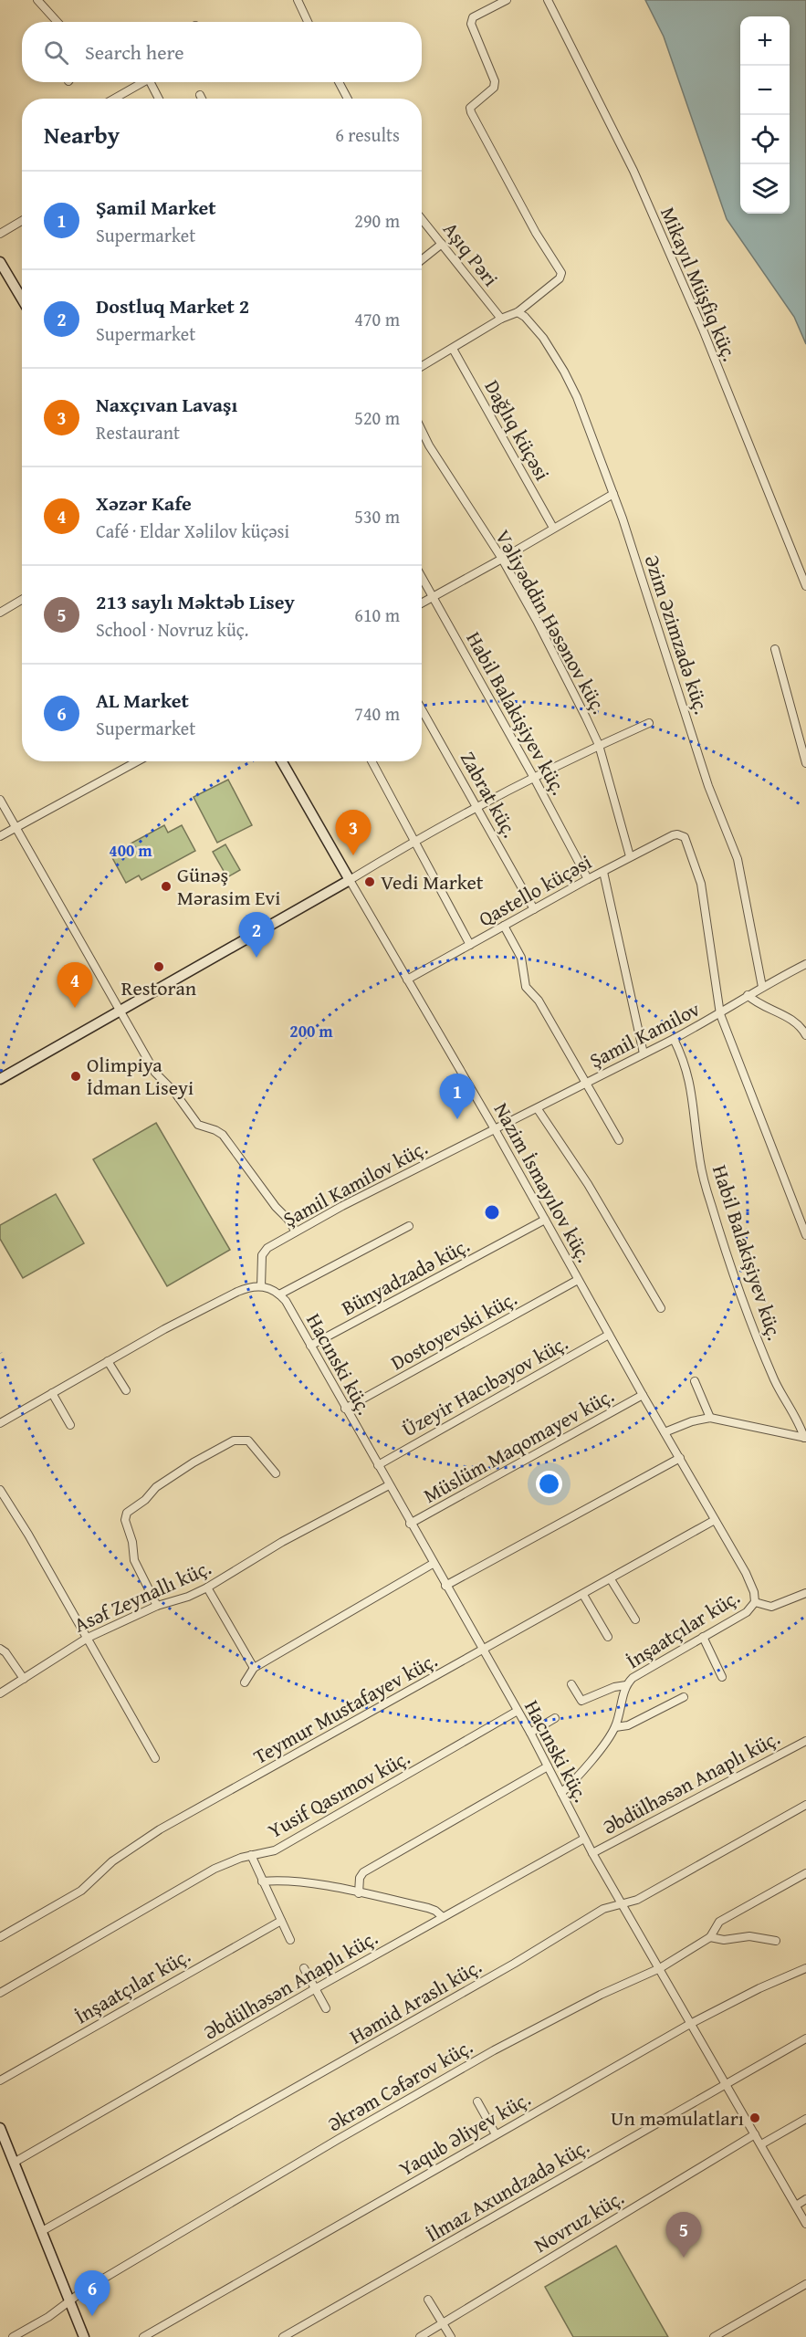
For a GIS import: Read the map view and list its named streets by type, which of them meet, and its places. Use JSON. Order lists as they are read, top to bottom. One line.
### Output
{"streets":{"street":["Aşıq Pəri","Mikayıl Müşfiq küç.","Dağlıq küçəsi","Vəliyəddin Həsənov küç.","Əzim Əzimzadə küç.","Habil Balakişiyev küç.","Zabrat küç.","Qastello küçəsi","Şamil Kamilov","Nazim İsmayılov küç.","Şamil Kamilov küç.","Bünyadzadə küç.","Dostoyevski küç.","Hacınski küç.","Üzeyir Hacıbəyov küç.","Müslüm Maqomayev küç.","Asəf Zeynallı küç.","İnşaatçılar küç.","Teymur Mustafayev küç.","Əbdülhəsən Anaplı küç.","Yusif Qasımov küç.","Həmid Araslı küç.","Əkrəm Cəfərov küç.","Yaqub Əliyev küç.","İlmaz Axundzadə küç.","Novruz küç."]},"crossings":[["Vəliyəddin Həsənov küç.","Qastello küçəsi"],["Əzim Əzimzadə küç.","Şamil Kamilov"],["Habil Balakişiyev küç.","Qastello küçəsi"],["Habil Balakişiyev küç.","Şamil Kamilov"],["Zabrat küç.","Qastello küçəsi"],["Qastello küçəsi","Şamil Kamilov"],["Qastello küçəsi","Nazim İsmayılov küç."],["Şamil Kamilov","Nazim İsmayılov küç."],["Şamil Kamilov","Şamil Kamilov küç."],["Nazim İsmayılov küç.","Şamil Kamilov küç."],["Nazim İsmayılov küç.","Bünyadzadə küç."],["Nazim İsmayılov küç.","Dostoyevski küç."],["Nazim İsmayılov küç.","Üzeyir Hacıbəyov küç."],["Nazim İsmayılov küç.","Müslüm Maqomayev küç."],["Nazim İsmayılov küç.","İnşaatçılar küç."],["Nazim İsmayılov küç.","Teymur Mustafayev küç."],["Bünyadzadə küç.","Hacınski küç."],["Dostoyevski küç.","Hacınski küç."],["Hacınski küç.","Üzeyir Hacıbəyov küç."],["Hacınski küç.","Müslüm Maqomayev küç."],["Hacınski küç.","Asəf Zeynallı küç."],["Hacınski küç.","İnşaatçılar küç."],["Hacınski küç.","Teymur Mustafayev küç."],["Hacınski küç.","Əbdülhəsən Anaplı küç."],["Hacınski küç.","Yusif Qasımov küç."],["Hacınski küç.","Həmid Araslı küç."],["Hacınski küç.","Əkrəm Cəfərov küç."],["Hacınski küç.","Yaqub Əliyev küç."],["Hacınski küç.","İlmaz Axundzadə küç."],["Hacınski küç.","Novruz küç."]],"places":["Vedi Market","Günəş Mərasim Evi","Restoran","Olimpiya İdman Liseyi","Un məmulatları"],"page":{"map_buttons":["+","−"],"search":"Search here","heading":["Nearby","6 results"],"list":[{"mark":"1","name":"Şamil Market","note":"Supermarket","value":"290 m"},{"mark":"2","name":"Dostluq Market 2","note":"Supermarket","value":"470 m"},{"mark":"3","name":"Naxçıvan Lavaşı","note":"Restaurant","value":"520 m"},{"mark":"4","name":"Xəzər Kafe","note":"Café · Eldar Xəlilov küçəsi","value":"530 m"},{"mark":"5","name":"213 saylı Məktəb Lisey","note":"School · Novruz küç.","value":"610 m"},{"mark":"6","name":"AL Market","note":"Supermarket","value":"740 m"}],"pins":["3","2","4","1","5","6"]},"rings":["400 m","200 m"]}
